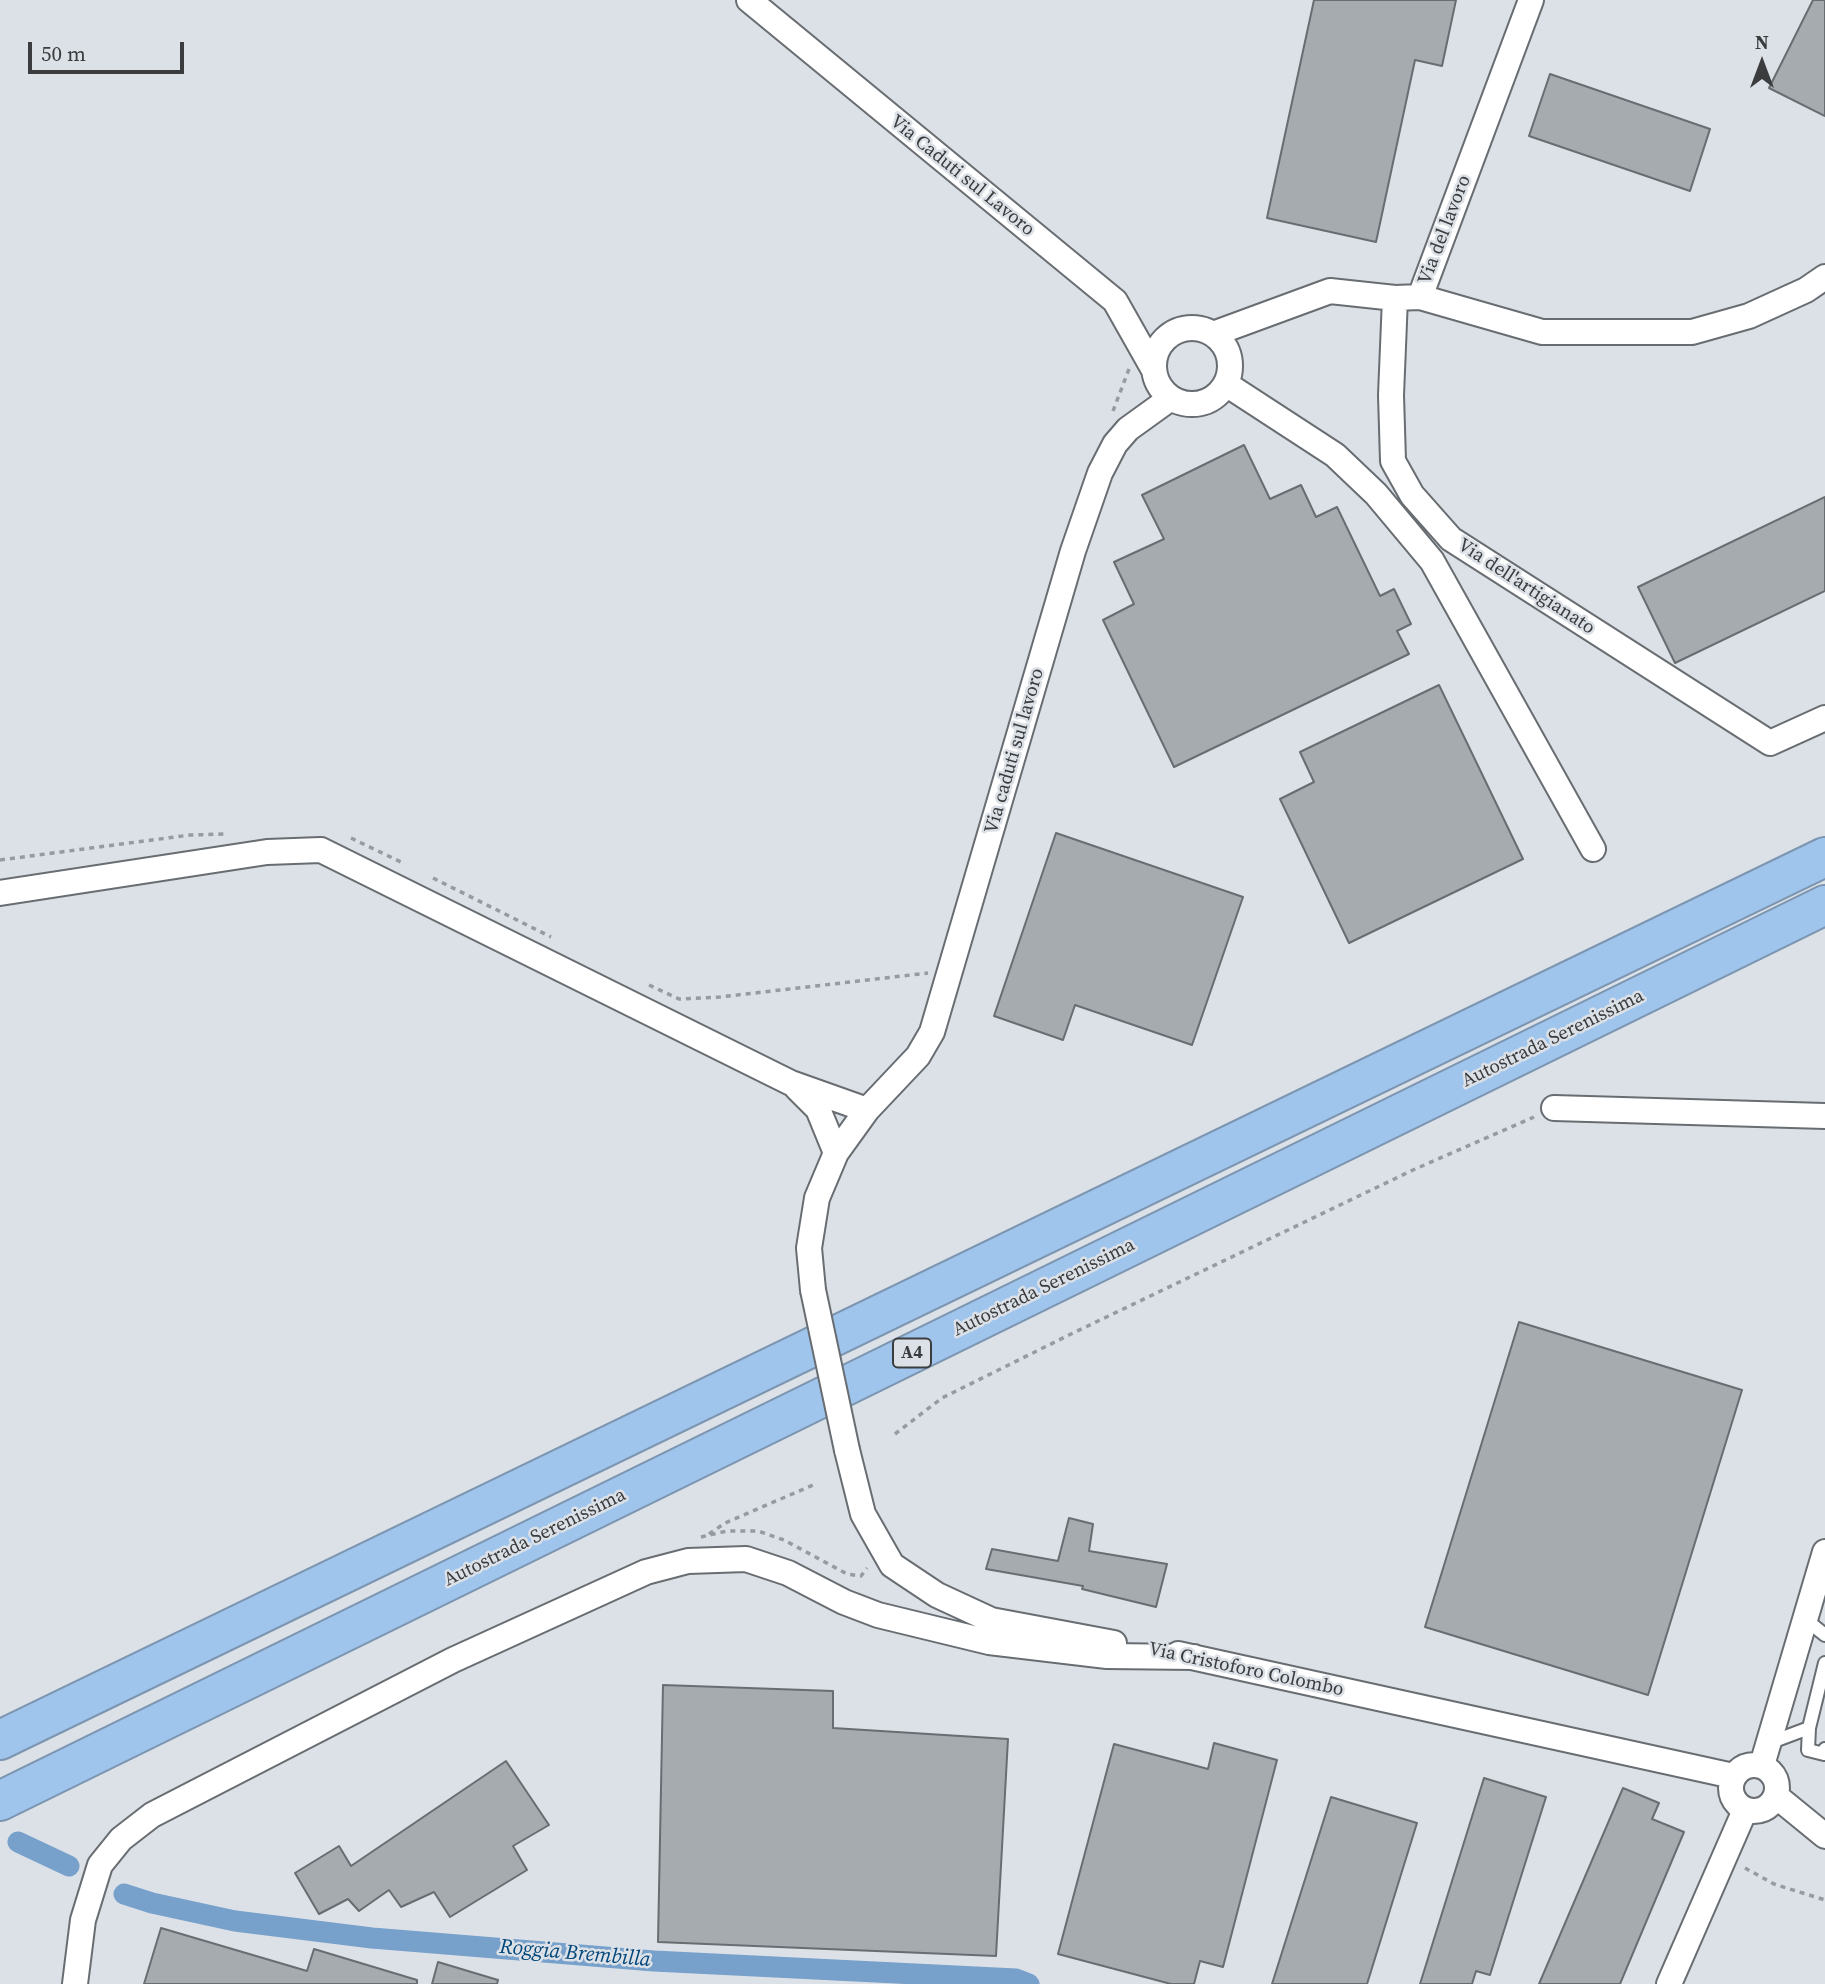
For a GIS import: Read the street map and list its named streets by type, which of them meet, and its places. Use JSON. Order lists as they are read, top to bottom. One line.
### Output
{"streets":{"highway":["Autostrada Serenissima","A4"],"street":["Via Caduti sul Lavoro","Via del lavoro","Via dell'artigianato","Via caduti sul lavoro","Via Cristoforo Colombo"]},"crossings":[["Via Caduti sul Lavoro","Via del lavoro"],["Via Caduti sul Lavoro","Via caduti sul lavoro"],["Via del lavoro","Via dell'artigianato"],["Via del lavoro","Via caduti sul lavoro"],["Via caduti sul lavoro","Via Cristoforo Colombo"]],"water":["Roggia Brembilla"],"scale_bar":"50 m","north":"top"}
